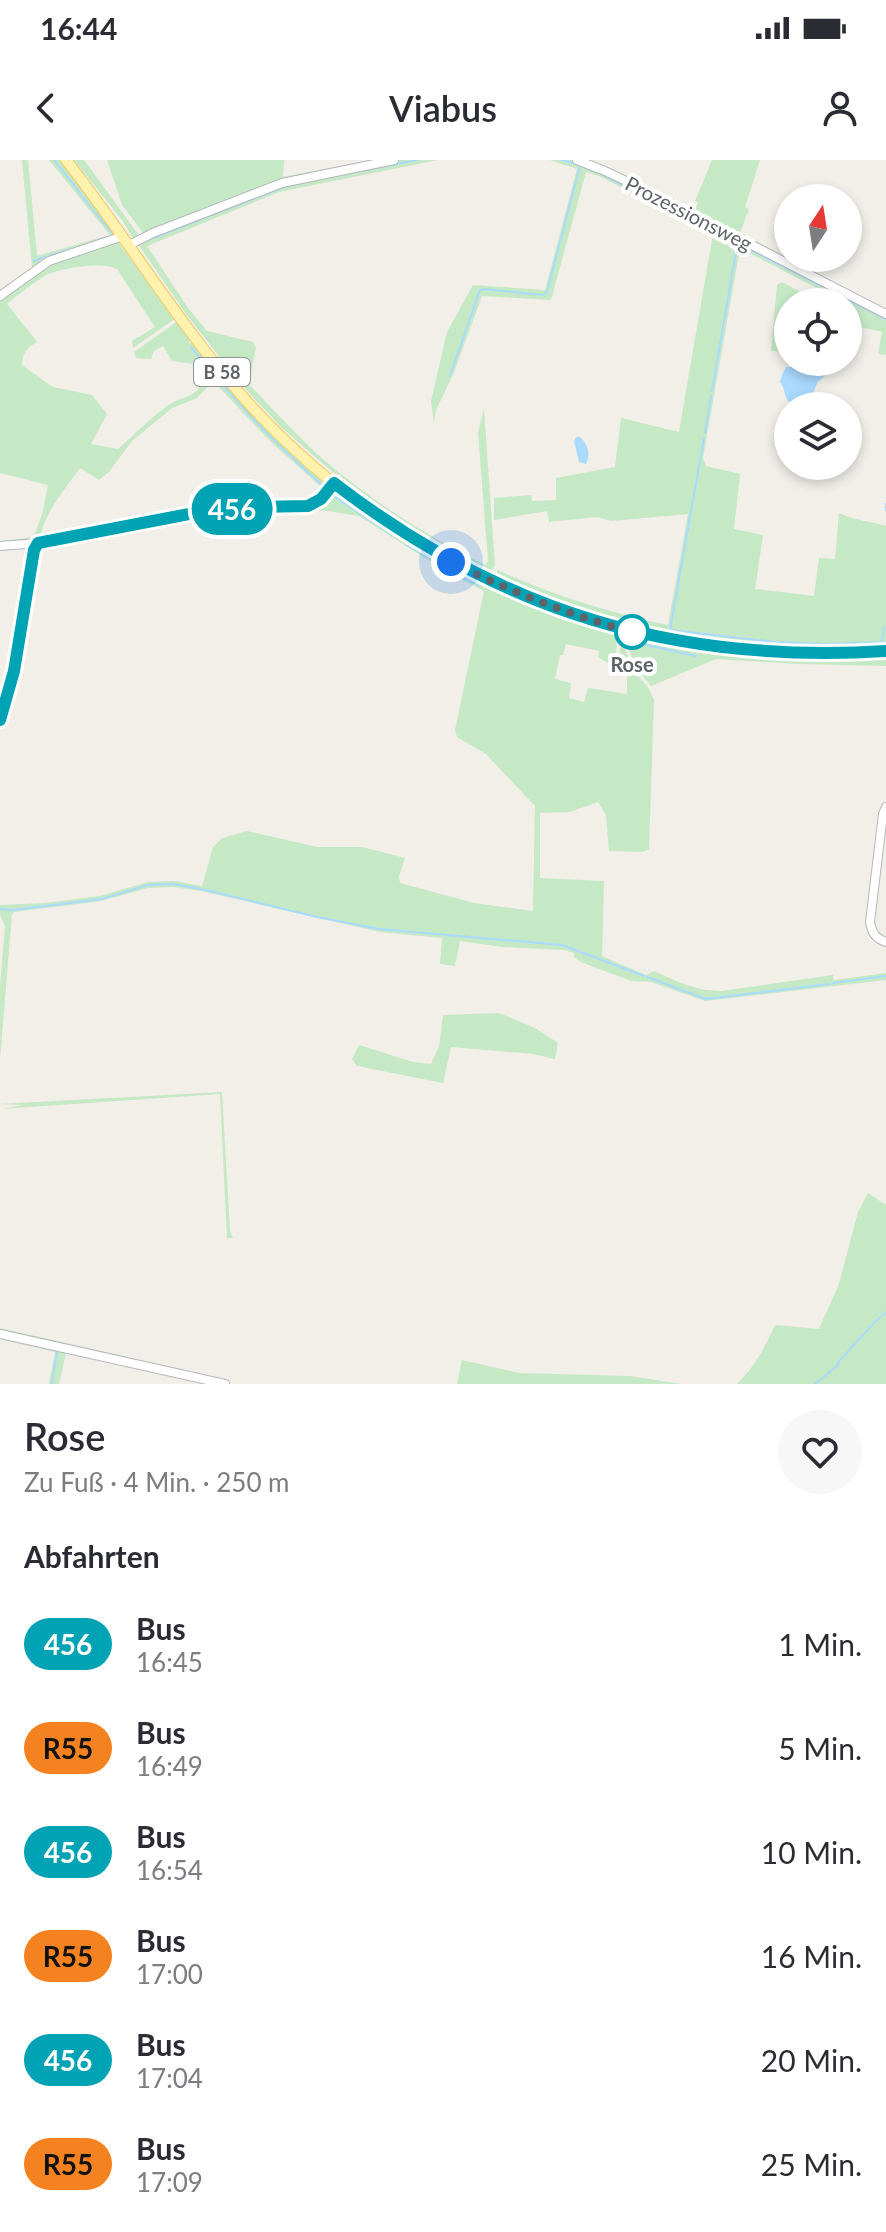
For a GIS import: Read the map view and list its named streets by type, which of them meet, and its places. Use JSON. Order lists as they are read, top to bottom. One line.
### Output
{"streets":{"main road":["B 58"],"street":["Prozessionsweg"]},"places":["Rose"],"lines":["bus line 456"],"north":"top","page":{"status":"16:44","header":"Viabus","on_map":"456","heading":[["Rose","Zu Fuß · 4 Min. · 250 m"],"Abfahrten"],"list":[{"mark":"456","name":"Bus","note":"16:45","value":"1 Min."},{"mark":"R55","name":"Bus","note":"16:49","value":"5 Min."},{"mark":"456","name":"Bus","note":"16:54","value":"10 Min."},{"mark":"R55","name":"Bus","note":"17:00","value":"16 Min."},{"mark":"456","name":"Bus","note":"17:04","value":"20 Min."},{"mark":"R55","name":"Bus","note":"17:09","value":"25 Min."}]}}
